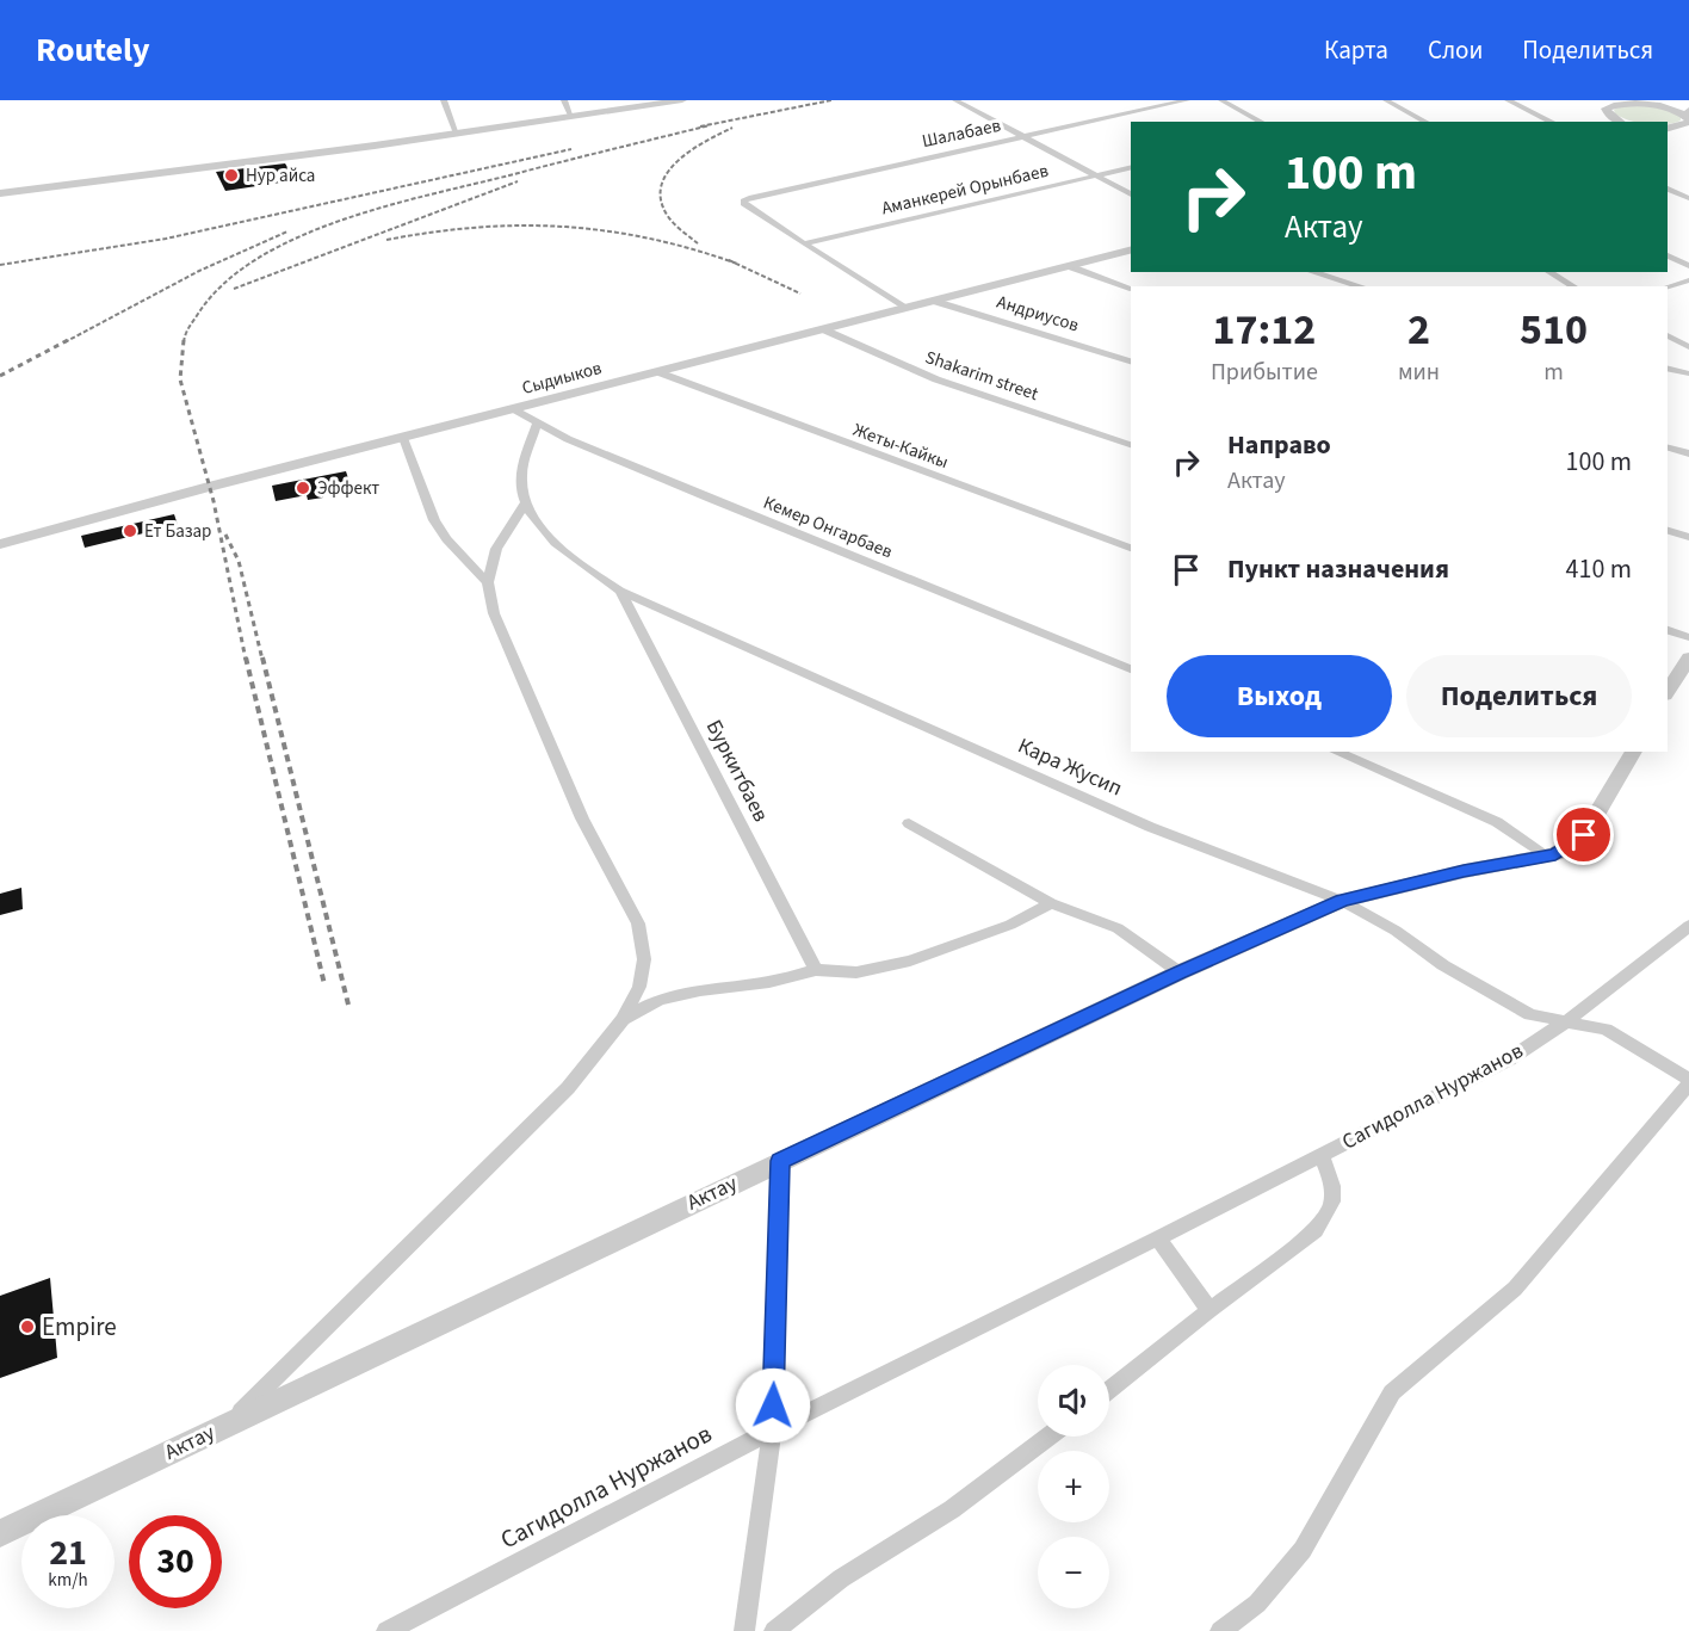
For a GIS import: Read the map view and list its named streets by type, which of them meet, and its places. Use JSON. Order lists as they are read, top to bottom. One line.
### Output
{"streets":{"street":["Шалабаев","Аманкерей Орынбаев","Андриусов","Shakarim street","Сыдиыков","Жеты-Кайкы","Кемер Онгарбаев","Кара Жусип","Буркитбаев","Сагидолла Нуржанов","Актау"]},"crossings":[["Шалабаев","Аманкерей Орынбаев"],["Андриусов","Сыдиыков"],["Shakarim street","Сыдиыков"],["Сыдиыков","Жеты-Кайкы"],["Сыдиыков","Кемер Онгарбаев"],["Кемер Онгарбаев","Кара Жусип"],["Кара Жусип","Буркитбаев"],["Кара Жусип","Сагидолла Нуржанов"],["Кара Жусип","Актау"]],"places":["Нур айса","Эффект","Ет Базар","Empire"],"page":{"header":"Routely","nav":["Карта","Слои","Поделиться"],"turn":["100 m","Актау"],"eta":["17:12","Прибытие","2","мин","510","m"],"list":[{"name":"Направо","note":"Актау","value":"100 m"},{"name":"Пункт назначения","value":"410 m"}],"buttons":["Выход","Поделиться"],"map_buttons":["+","−"],"speed":"21 km/h","limit":"30"}}
